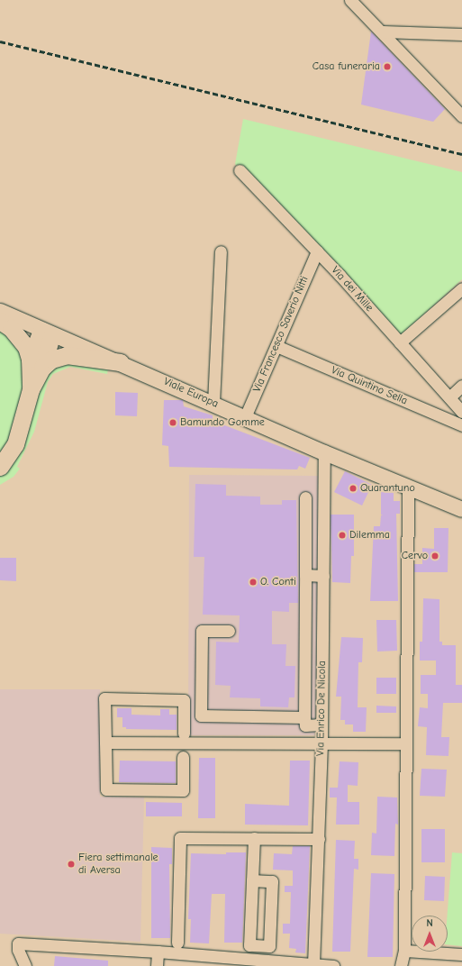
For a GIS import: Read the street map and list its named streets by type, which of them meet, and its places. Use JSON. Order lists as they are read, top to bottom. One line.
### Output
{"streets":{"main road":["Viale Europa"],"street":["Via dei Mille","Via Francesco Saverio Nitti","Via Quintino Sella","Via Enrico De Nicola"]},"crossings":[["Via dei Mille","Via Francesco Saverio Nitti"],["Via Francesco Saverio Nitti","Via Quintino Sella"],["Via Francesco Saverio Nitti","Viale Europa"],["Viale Europa","Via Enrico De Nicola"]],"places":["Casa funeraria","Bamundo Gomme","Quarantuno","Dilemma","Cervo","O. Conti","Fiera settimanale di Aversa"],"north":"top"}
